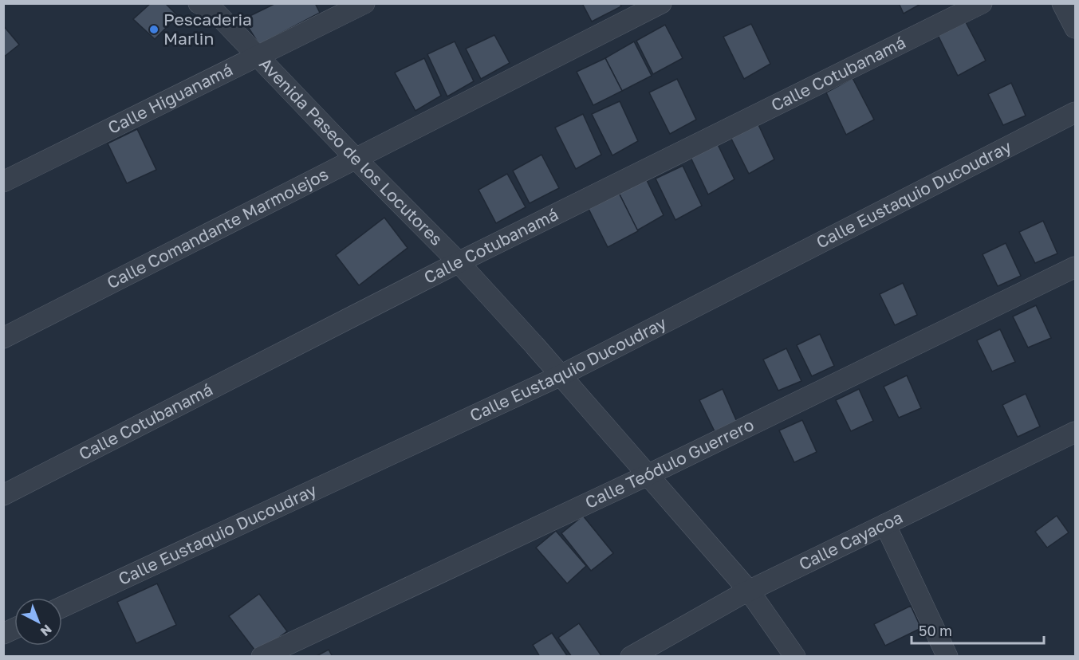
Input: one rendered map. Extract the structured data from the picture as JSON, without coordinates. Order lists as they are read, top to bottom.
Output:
{
  "streets": {
    "street": [
      "Calle Cotubanamá",
      "Calle Higuanamá",
      "Avenida Paseo de los Locutores",
      "Calle Eustaquio Ducoudray",
      "Calle Comandante Marmolejos",
      "Calle Teódulo Guerrero",
      "Calle Cayacoa"
    ]
  },
  "crossings": [
    ["Calle Cotubanamá", "Avenida Paseo de los Locutores"],
    ["Calle Higuanamá", "Avenida Paseo de los Locutores"],
    ["Avenida Paseo de los Locutores", "Calle Eustaquio Ducoudray"],
    ["Avenida Paseo de los Locutores", "Calle Comandante Marmolejos"],
    ["Avenida Paseo de los Locutores", "Calle Teódulo Guerrero"],
    ["Avenida Paseo de los Locutores", "Calle Cayacoa"]
  ],
  "places": ["Pescaderia Marlin"],
  "scale_bar": "50 m",
  "north": "bottom right"
}
